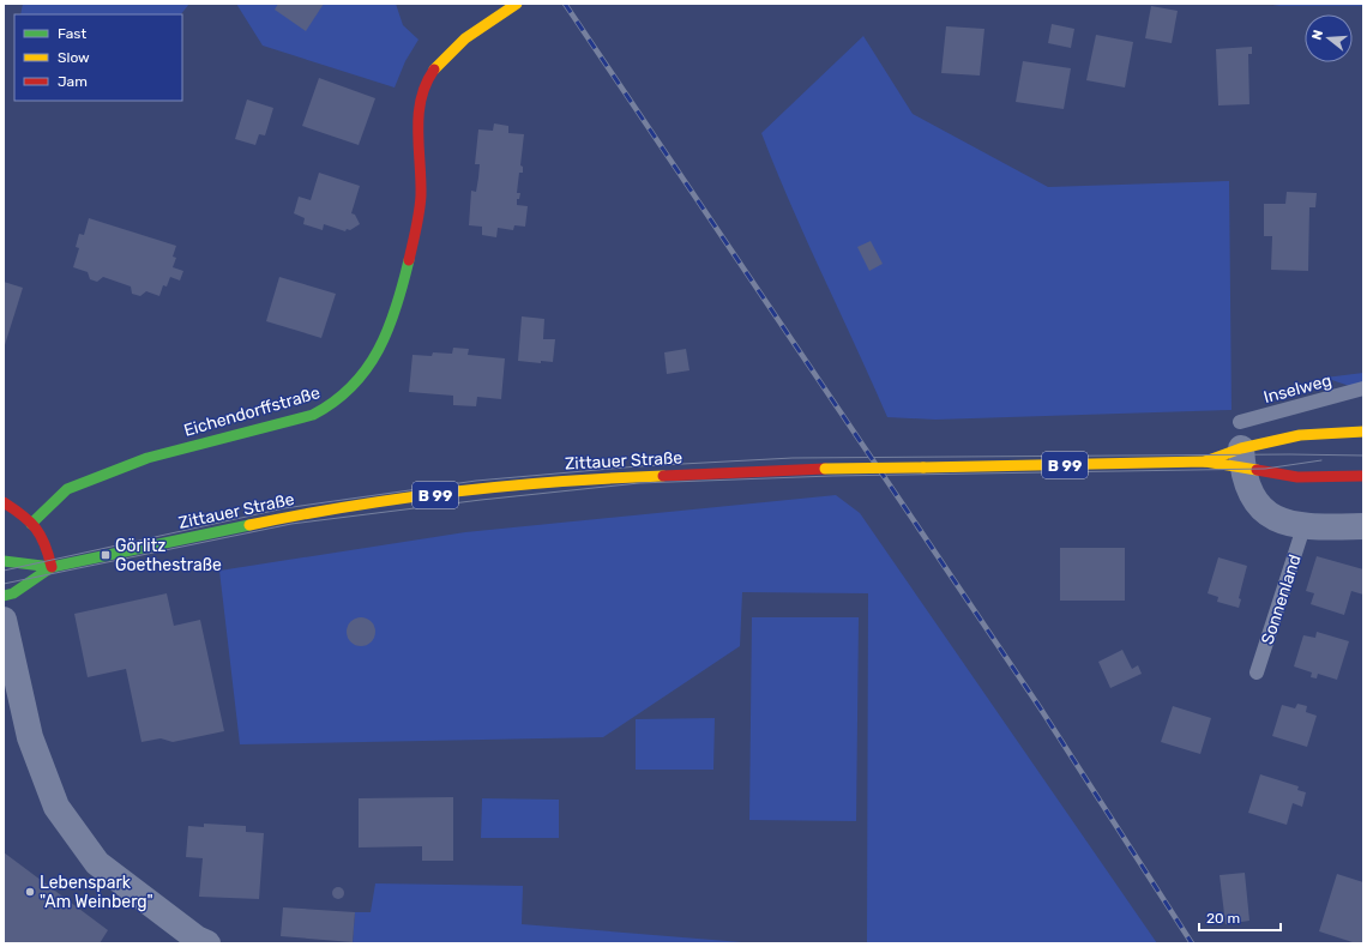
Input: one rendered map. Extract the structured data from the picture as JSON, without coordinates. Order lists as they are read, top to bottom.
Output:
{
  "streets": {
    "main road": ["Eichendorffstraße", "Zittauer Straße", "B 99"],
    "lane": ["Inselweg", "Sonnenland"]
  },
  "crossings": [
    ["Inselweg", "Zittauer Straße"]
  ],
  "places": {
    "transit": ["Görlitz Goethestraße"],
    "other": ["Lebenspark \"Am Weinberg\""]
  },
  "legend": ["Fast", "Slow", "Jam"],
  "scale_bar": "20 m",
  "north": "left"
}
